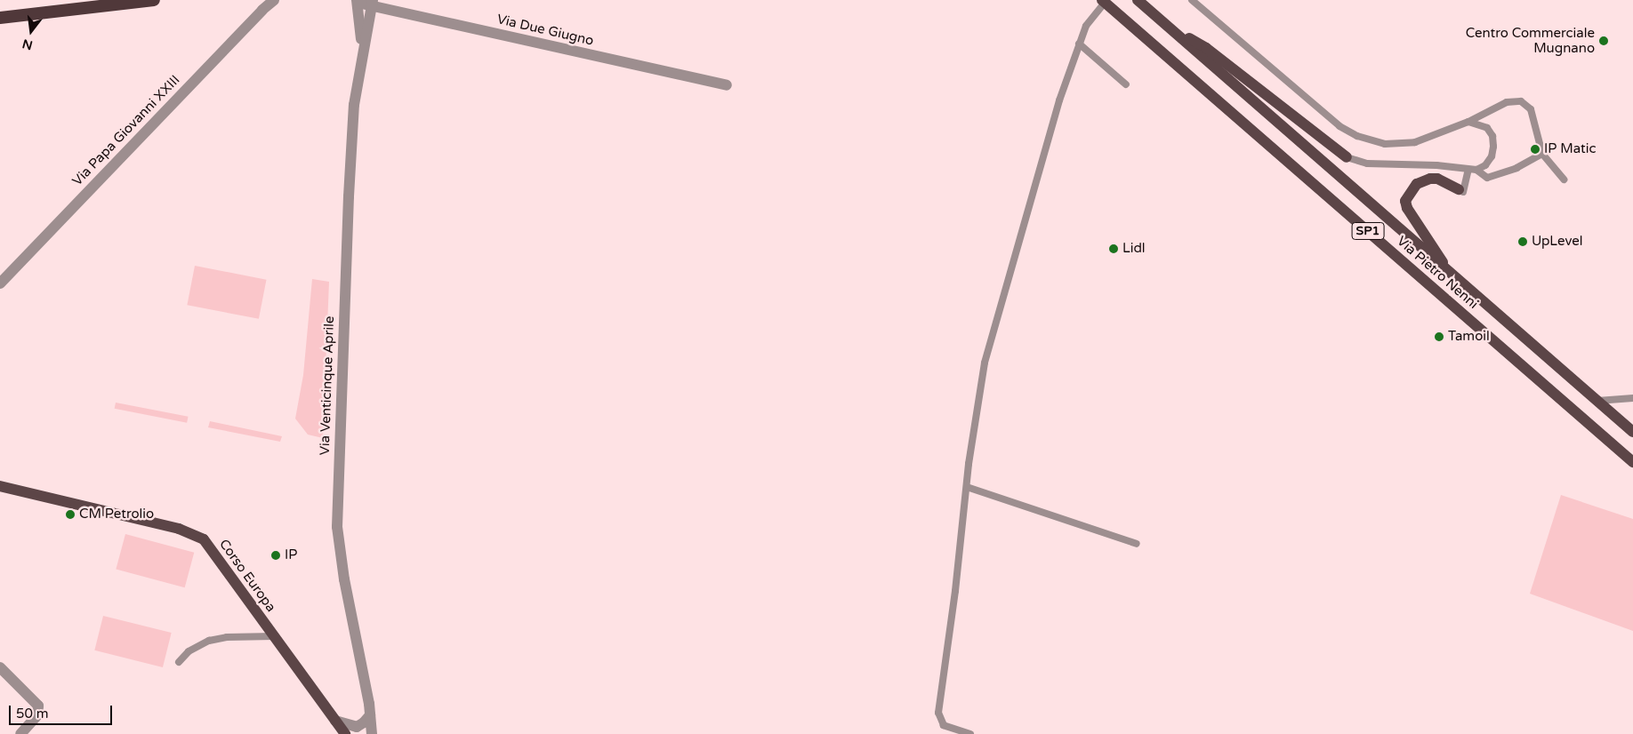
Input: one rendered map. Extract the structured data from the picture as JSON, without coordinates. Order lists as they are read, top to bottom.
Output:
{
  "streets": {
    "main road": ["SP1", "Via Pietro Nenni", "Corso Europa"],
    "street": ["Via Due Giugno", "Via Papa Giovanni XXIII", "Via Venticinque Aprile"]
  },
  "crossings": [
    ["Via Due Giugno", "Via Venticinque Aprile"]
  ],
  "places": [
    "Centro Commerciale Mugnano",
    "IP Matic",
    "UpLevel",
    "Lidl",
    "Tamoil",
    "CM Petrolio",
    "IP"
  ],
  "scale_bar": "50 m",
  "north": "bottom"
}
